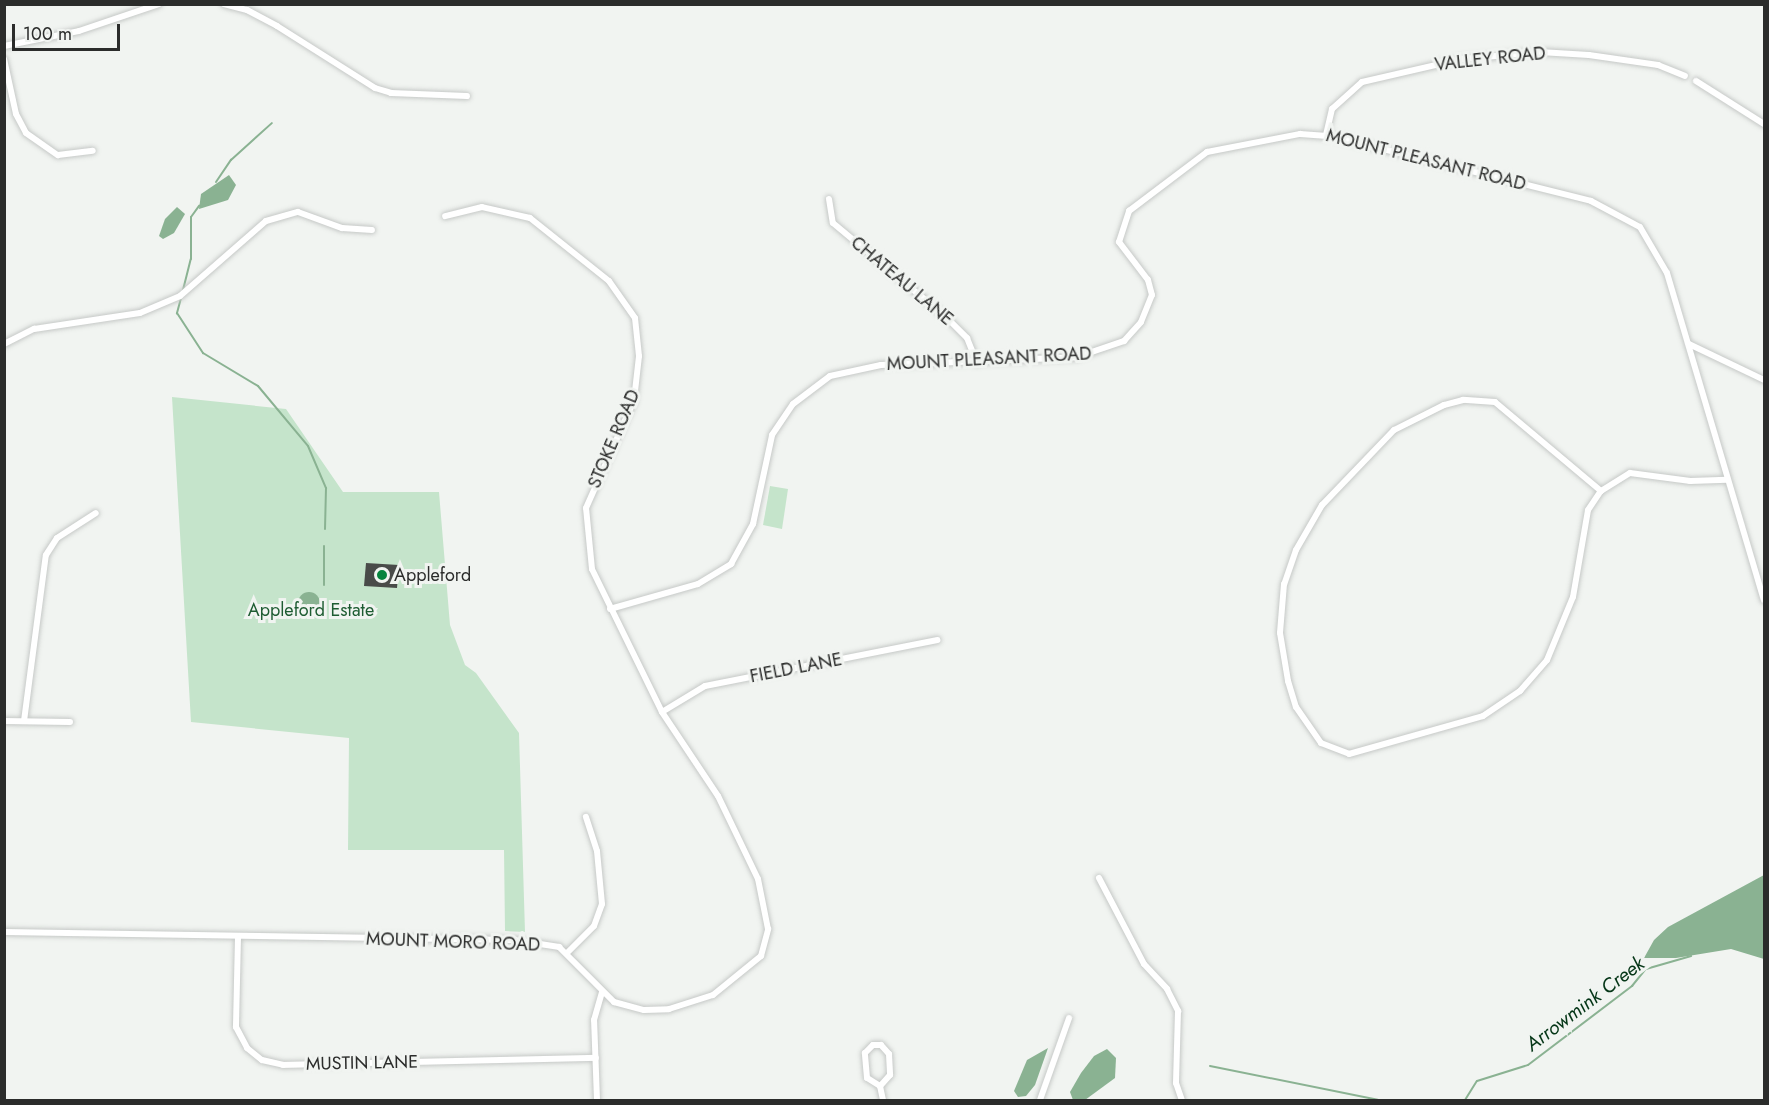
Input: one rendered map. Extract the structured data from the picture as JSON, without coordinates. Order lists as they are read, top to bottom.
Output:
{
  "streets": {
    "street": [
      "VALLEY ROAD",
      "MOUNT PLEASANT ROAD",
      "CHATEAU LANE",
      "STOKE ROAD",
      "FIELD LANE",
      "MOUNT MORO ROAD",
      "MUSTIN LANE"
    ]
  },
  "crossings": [
    ["VALLEY ROAD", "MOUNT PLEASANT ROAD"],
    ["MOUNT PLEASANT ROAD", "CHATEAU LANE"],
    ["MOUNT PLEASANT ROAD", "STOKE ROAD"],
    ["MOUNT MORO ROAD", "MUSTIN LANE"]
  ],
  "water": ["Arrowmink Creek"],
  "parks": ["Appleford Estate"],
  "places": ["Appleford"],
  "scale_bar": "100 m"
}
